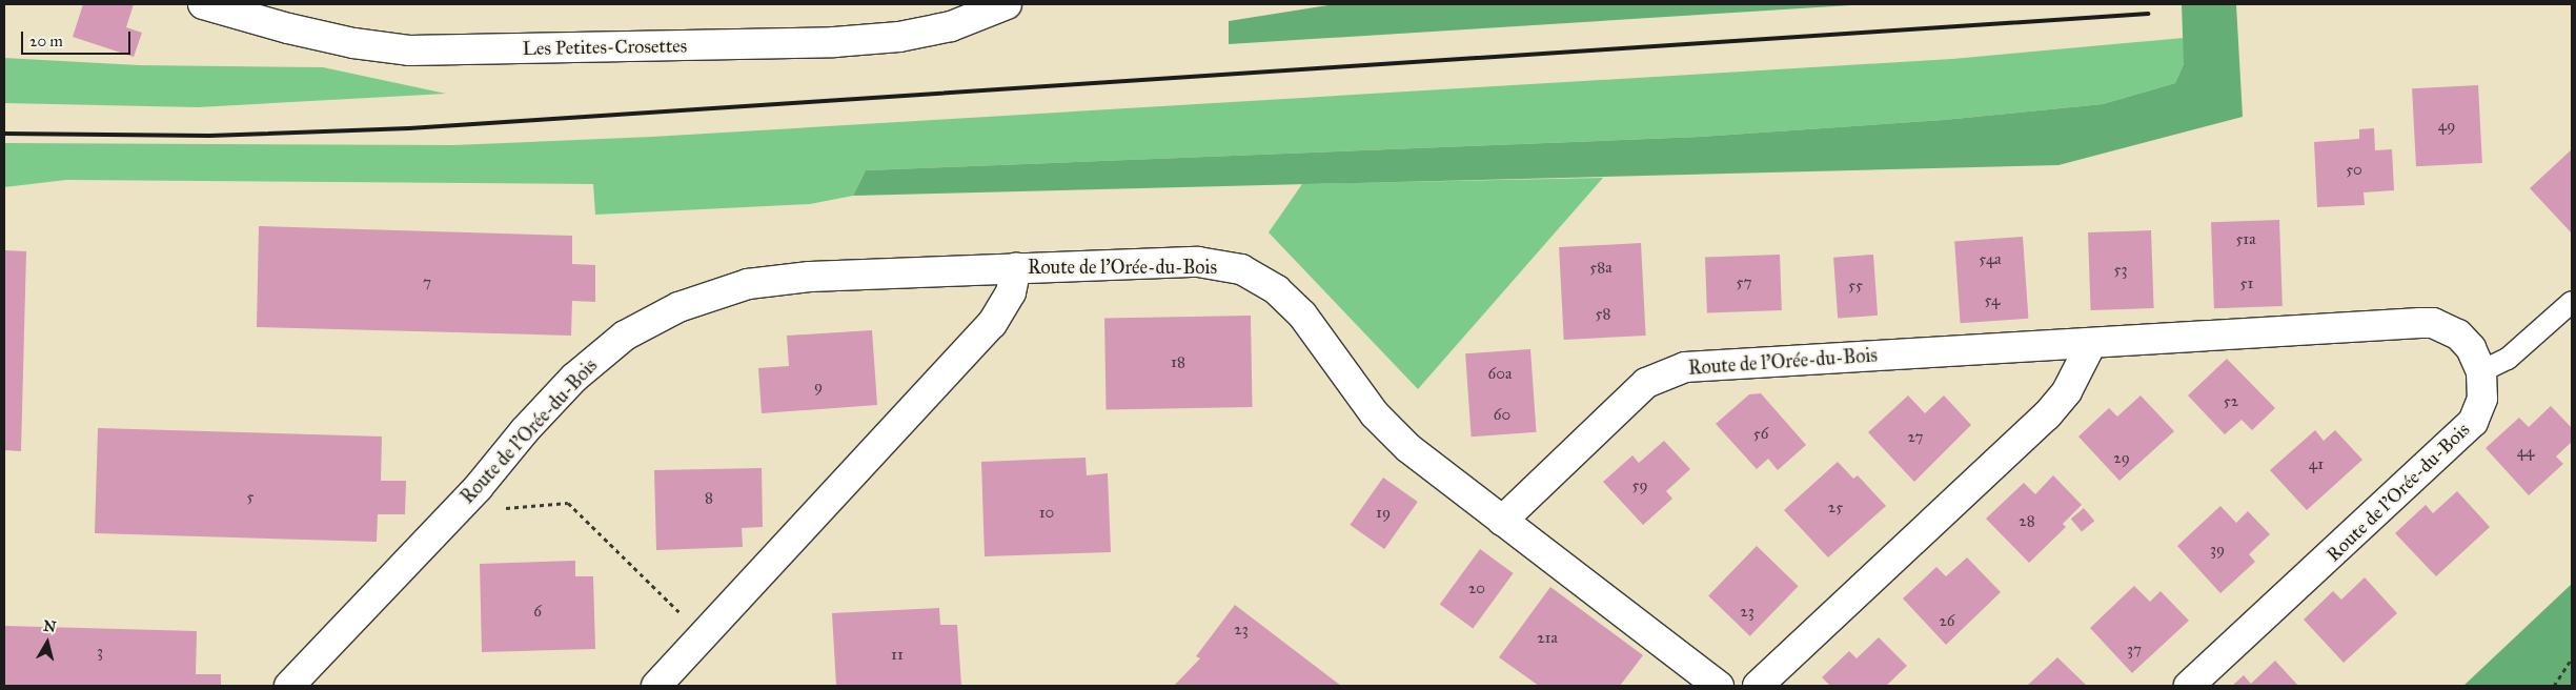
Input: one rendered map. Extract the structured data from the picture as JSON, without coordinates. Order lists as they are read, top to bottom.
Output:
{
  "streets": {
    "street": ["Les Petites-Crosettes", "Route de l'Orée-du-Bois"]
  },
  "house_numbers": [
    "49",
    "50",
    "51a",
    "54a",
    "58a",
    "53",
    "7",
    "57",
    "51",
    "55",
    "54",
    "58",
    "18",
    "60a",
    "9",
    "52",
    "60",
    "56",
    "27",
    "44",
    "29",
    "41",
    "59",
    "5",
    "8",
    "25",
    "10",
    "19",
    "28",
    "39",
    "20",
    "6",
    "23",
    "26",
    "23",
    "21a",
    "37",
    "3",
    "11"
  ],
  "scale_bar": "20 m",
  "north": "top"
}
